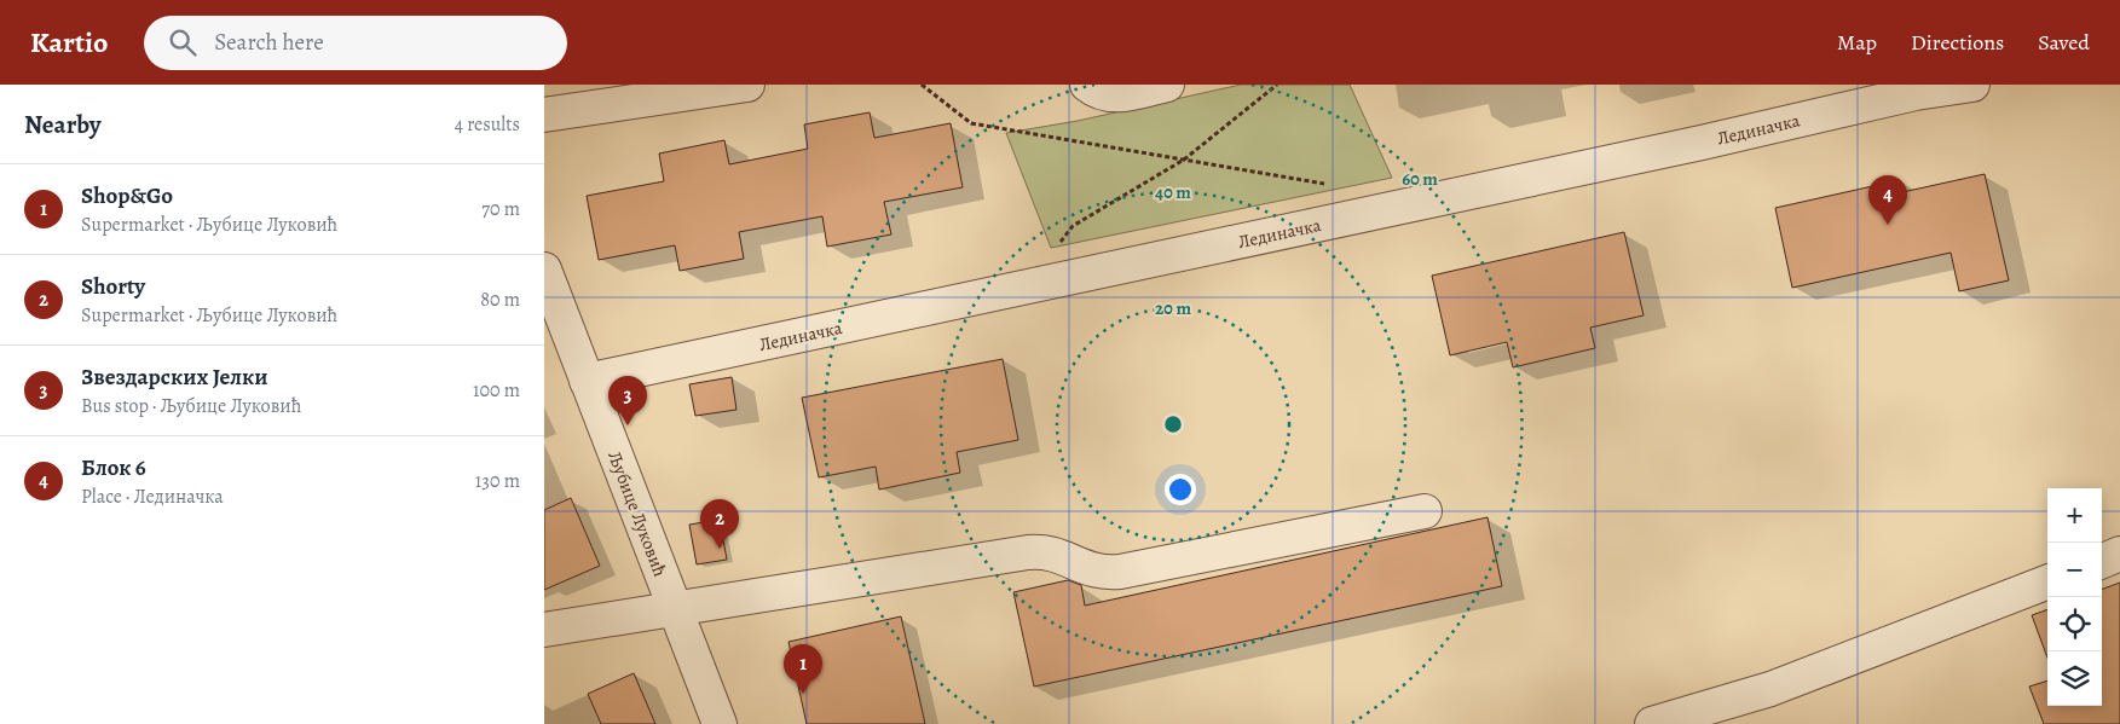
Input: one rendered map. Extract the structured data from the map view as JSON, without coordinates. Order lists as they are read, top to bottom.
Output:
{
  "streets": {
    "street": ["Лединачка", "Љубице Луковић"]
  },
  "crossings": [
    ["Лединачка", "Љубице Луковић"]
  ],
  "page": {
    "header": "Kartio",
    "search": "Search here",
    "nav": ["Map", "Directions", "Saved"],
    "heading": ["Nearby", "4 results"],
    "list": [
      {
        "mark": "1",
        "name": "Shop&Go",
        "note": "Supermarket · Љубице Луковић",
        "value": "70 m"
      },
      {
        "mark": "2",
        "name": "Shorty",
        "note": "Supermarket · Љубице Луковић",
        "value": "80 m"
      },
      {
        "mark": "3",
        "name": "Звездарских Јелки",
        "note": "Bus stop · Љубице Луковић",
        "value": "100 m"
      },
      {
        "mark": "4",
        "name": "Блок 6",
        "note": "Place · Лединачка",
        "value": "130 m"
      }
    ],
    "pins": [
      "4",
      "3",
      "2",
      "1"
    ],
    "map_buttons": ["+", "−"]
  },
  "rings": ["60 m", "40 m", "20 m"]
}
